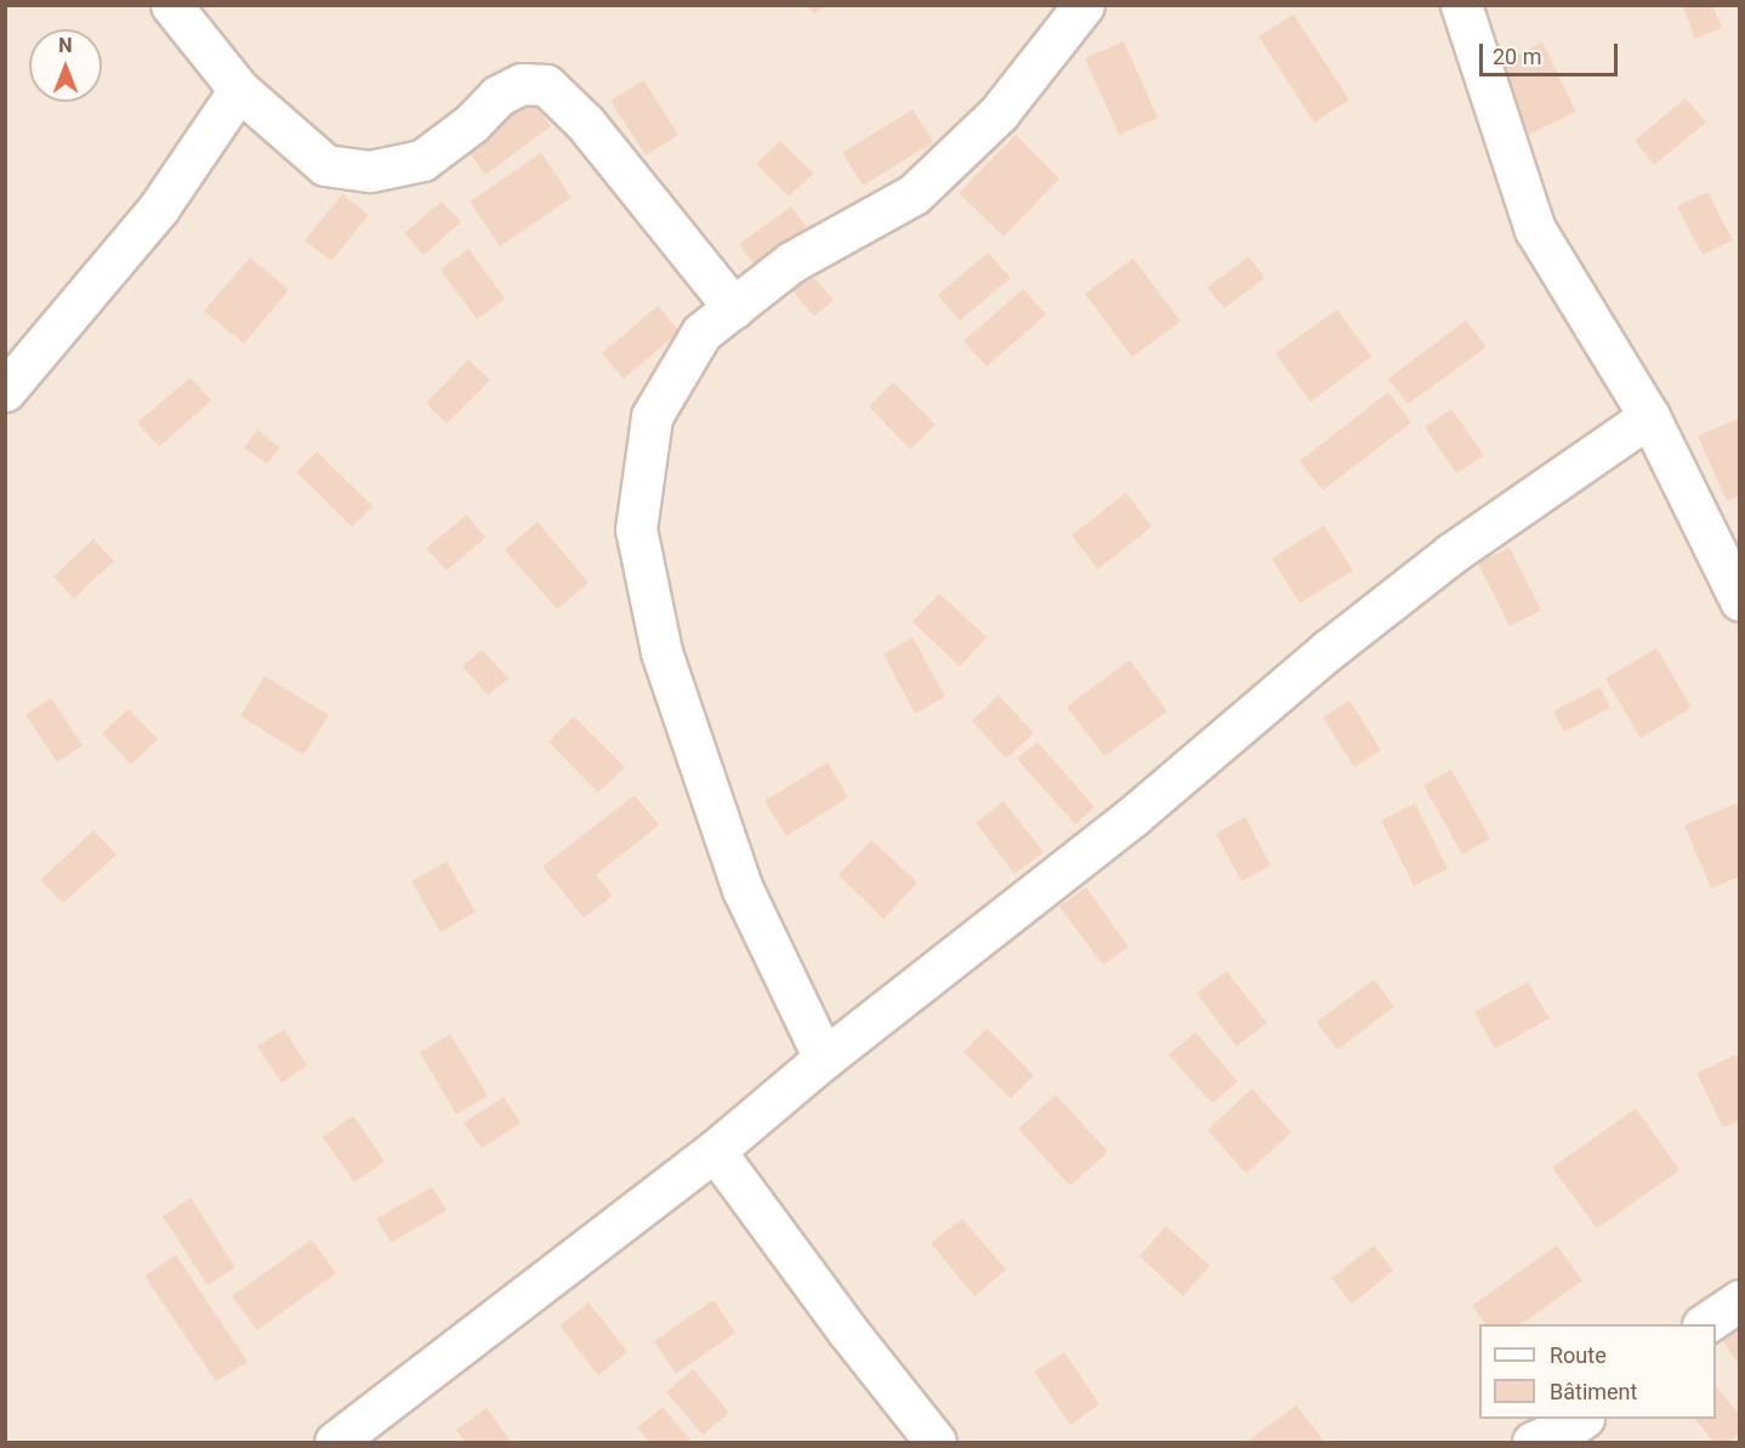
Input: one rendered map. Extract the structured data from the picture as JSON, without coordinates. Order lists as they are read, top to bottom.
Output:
{
  "legend": ["Route", "Bâtiment"],
  "scale_bar": "20 m",
  "north": "top"
}
